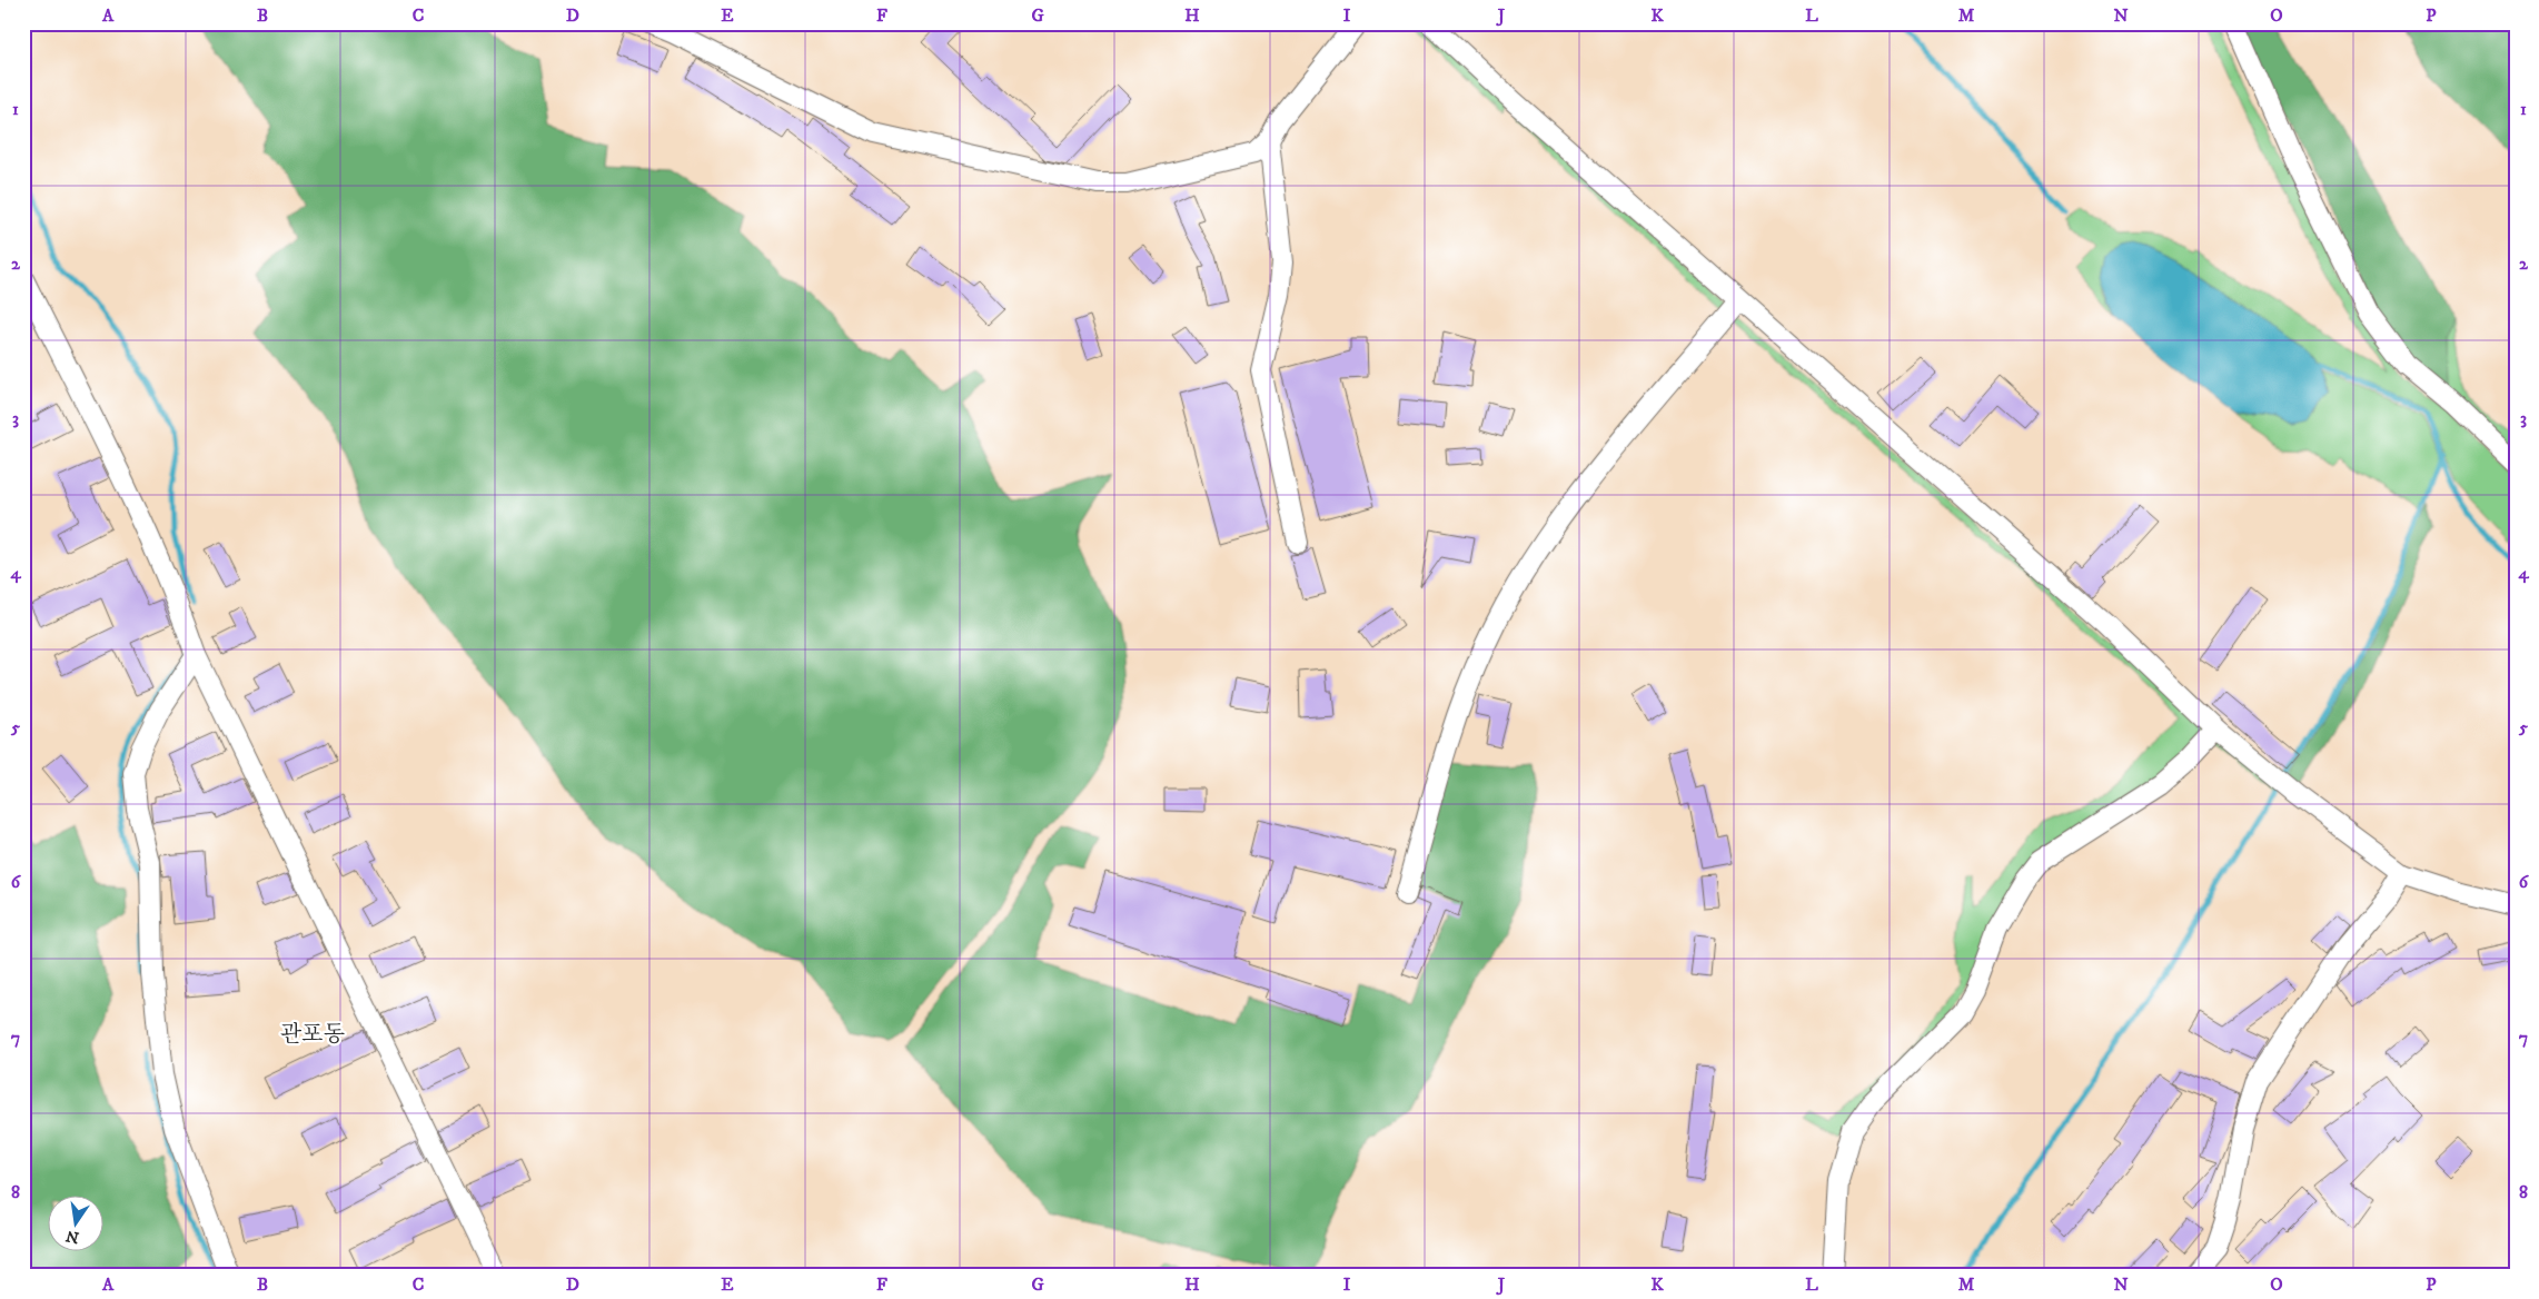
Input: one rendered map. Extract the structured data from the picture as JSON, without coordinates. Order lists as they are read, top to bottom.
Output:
{
  "districts": ["관포동"],
  "north": "bottom",
  "grid": {
    "columns": [
      "A",
      "B",
      "C",
      "D",
      "E",
      "F",
      "G",
      "H",
      "I",
      "J",
      "K",
      "L",
      "M",
      "N",
      "O",
      "P"
    ],
    "rows": [
      "1",
      "2",
      "3",
      "4",
      "5",
      "6",
      "7",
      "8"
    ]
  }
}
